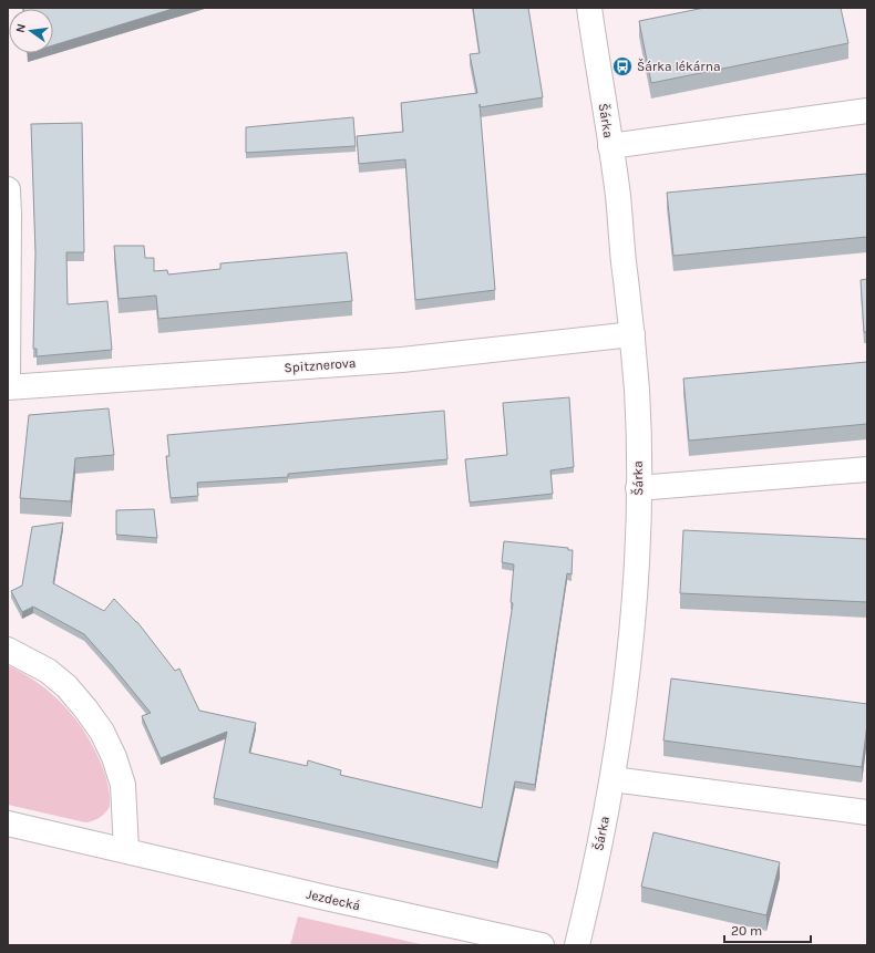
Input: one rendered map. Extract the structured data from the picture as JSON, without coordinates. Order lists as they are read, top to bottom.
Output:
{
  "streets": {
    "street": ["Šárka", "Spitznerova", "Jezdecká"]
  },
  "crossings": [
    ["Šárka", "Spitznerova"]
  ],
  "places": {
    "bus stop": ["Šárka lékárna"]
  },
  "scale_bar": "20 m",
  "north": "left"
}
